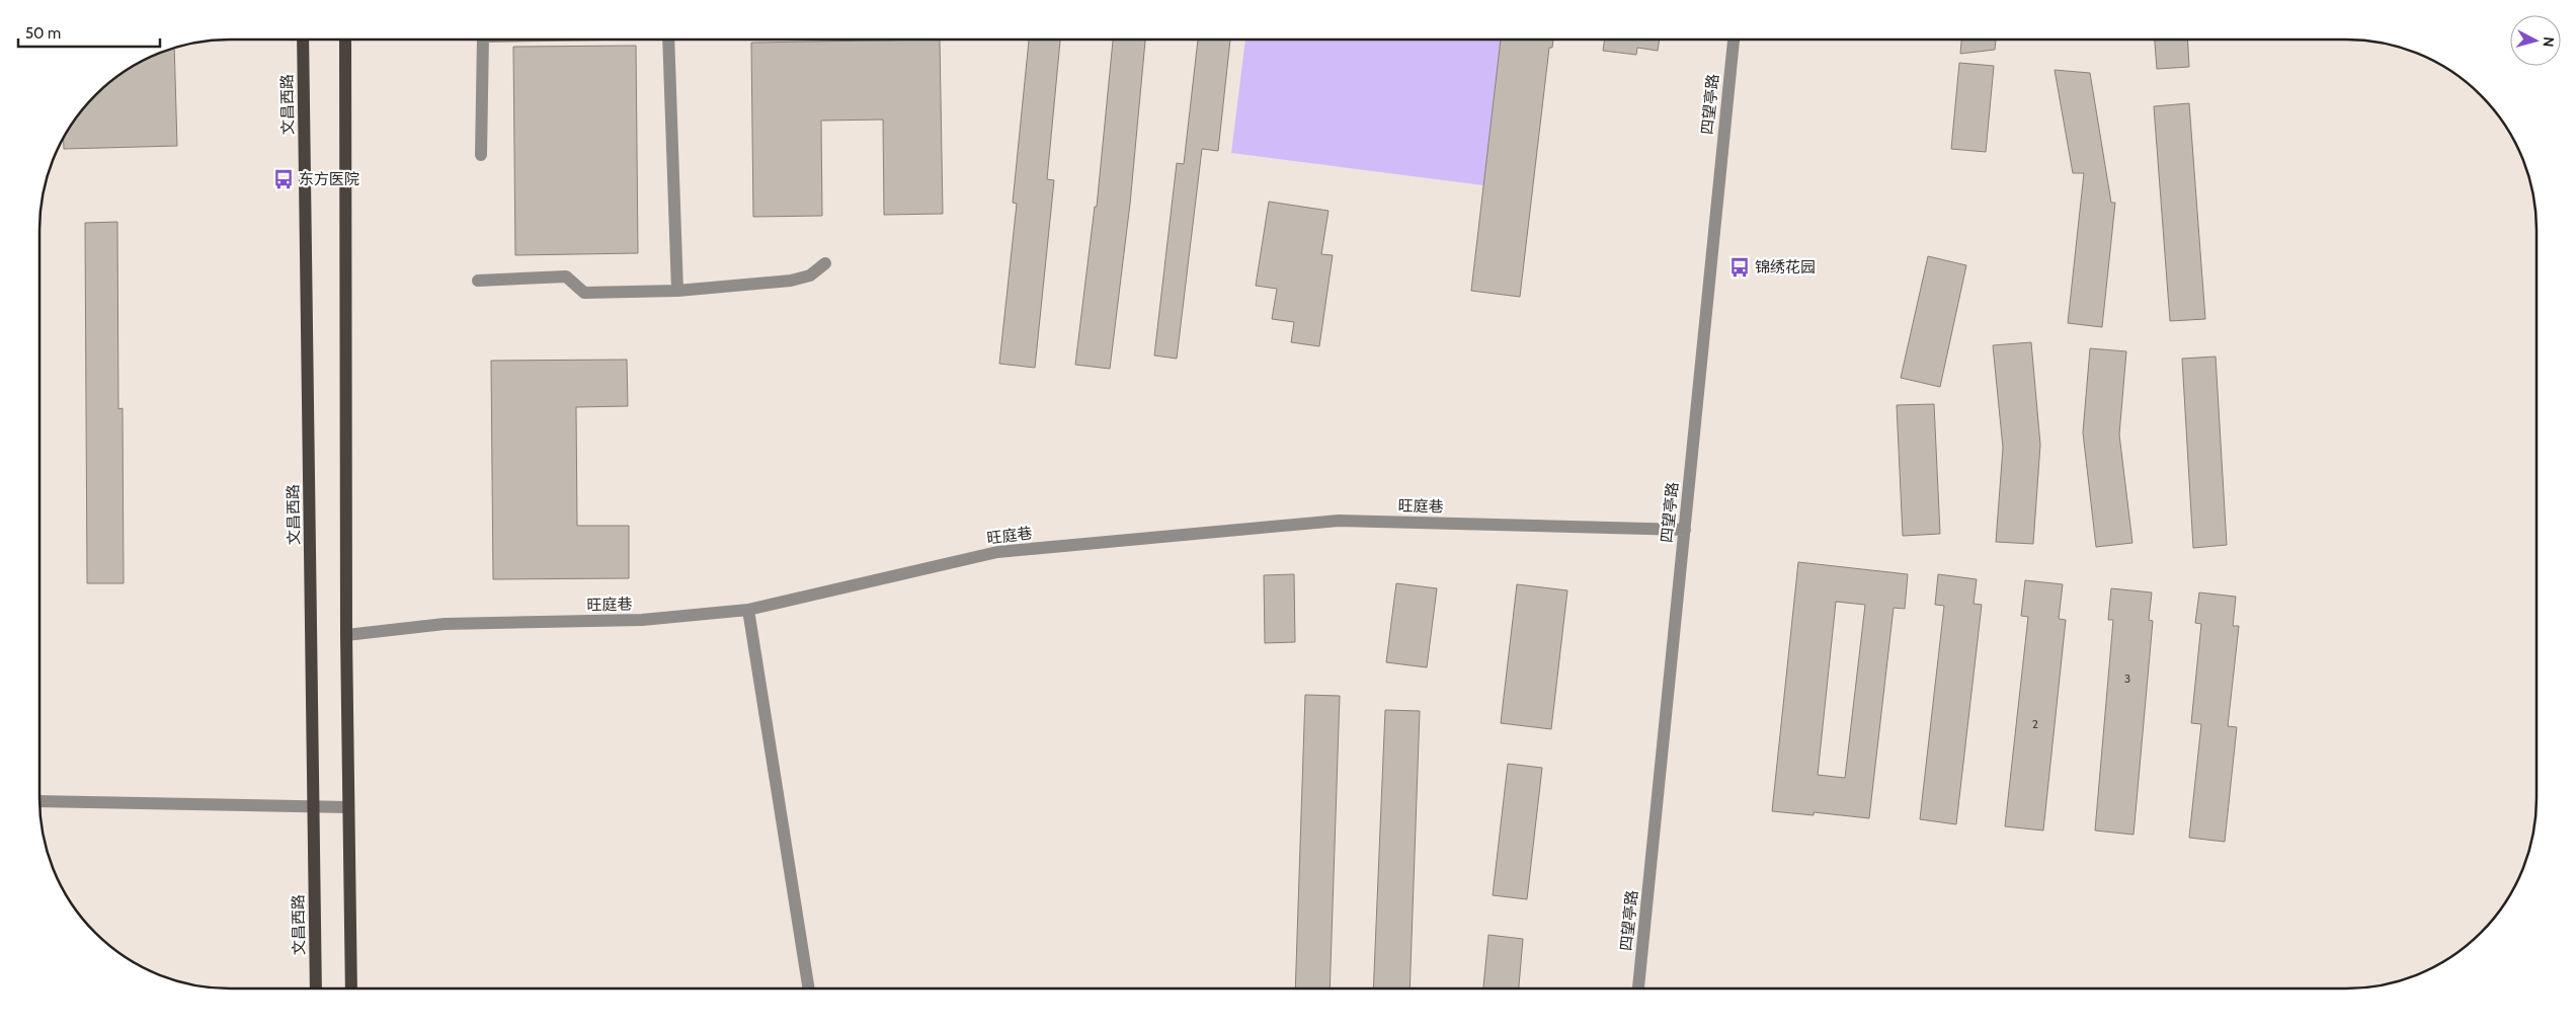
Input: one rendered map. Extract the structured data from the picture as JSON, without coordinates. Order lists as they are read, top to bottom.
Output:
{
  "streets": {
    "main road": ["文昌西路"],
    "street": ["四望亭路", "旺庭巷"]
  },
  "crossings": [
    ["四望亭路", "旺庭巷"]
  ],
  "places": {
    "bus stop": ["东方医院", "锦绣花园"]
  },
  "house_numbers": ["3", "2"],
  "scale_bar": "50 m",
  "north": "right"
}
